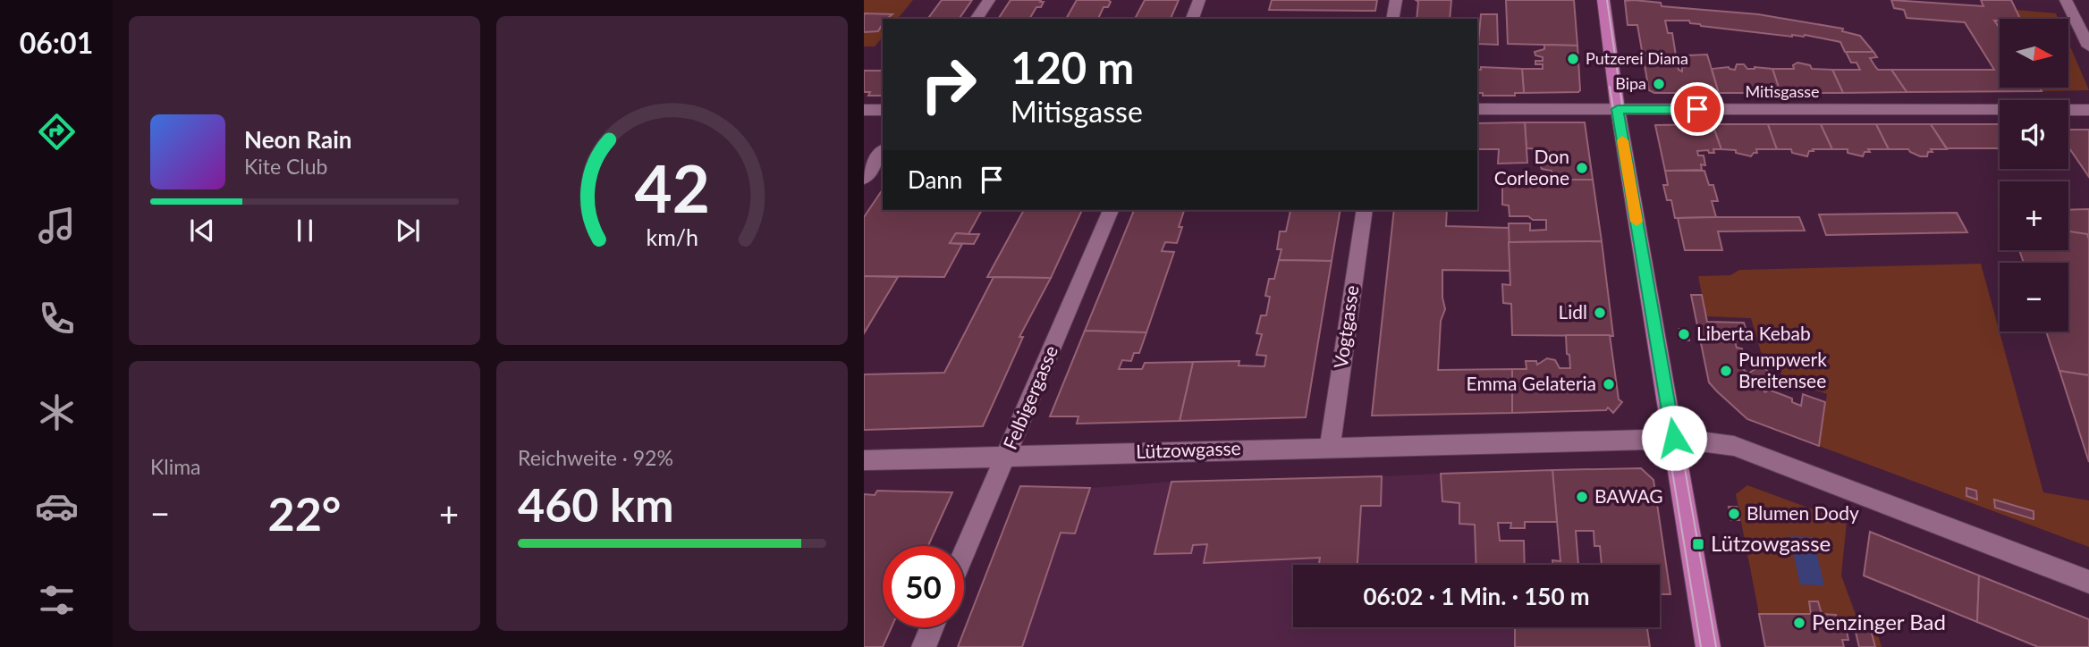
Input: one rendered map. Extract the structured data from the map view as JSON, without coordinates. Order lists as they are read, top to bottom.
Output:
{
  "streets": {
    "street": [
      "Mitisgasse",
      "Vogtgasse",
      "Felbigergasse",
      "Lützowgasse"
    ]
  },
  "crossings": [
    ["Vogtgasse", "Lützowgasse"],
    ["Felbigergasse", "Lützowgasse"]
  ],
  "places": {
    "other": [
      "Putzerei Diana",
      "Bipa",
      "Don Corleone",
      "Lidl",
      "Liberta Kebab",
      "Pumpwerk Breitensee",
      "Emma Gelateria",
      "BAWAG",
      "Blumen Dody",
      "Penzinger Bad"
    ],
    "transit": ["Lützowgasse"]
  },
  "north": "right",
  "page": {
    "tabs": "06:01",
    "map_buttons": ["+", "−"],
    "turn": ["120 m", "Mitisgasse"],
    "song": ["Neon Rain", "Kite Club"],
    "then": "Dann",
    "tile": [
      "Klima",
      ["Reichweite · 92%", "460 km"]
    ],
    "heat": ["−", "22°", "+"],
    "limit": "50",
    "trip": "06:02 · 1 Min. · 150 m",
    "gauge": ["42", "km/h"]
  }
}
